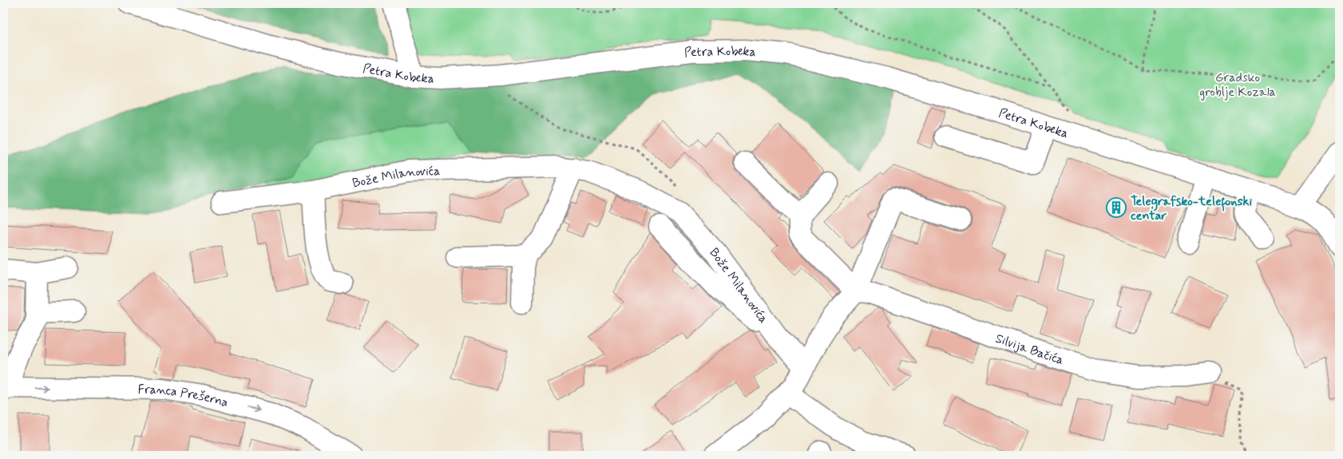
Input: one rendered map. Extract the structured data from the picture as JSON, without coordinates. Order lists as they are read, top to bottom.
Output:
{
  "streets": {
    "street": [
      "Petra Kobeka",
      "Bože Milanovića",
      "Silvija Bačića",
      "Franca Prešerna"
    ]
  },
  "one_way": ["Franca Prešerna"],
  "parks": ["Gradsko groblje Kozala"],
  "places": {
    "building": ["Telegrafsko-telefonski centar"]
  }
}
